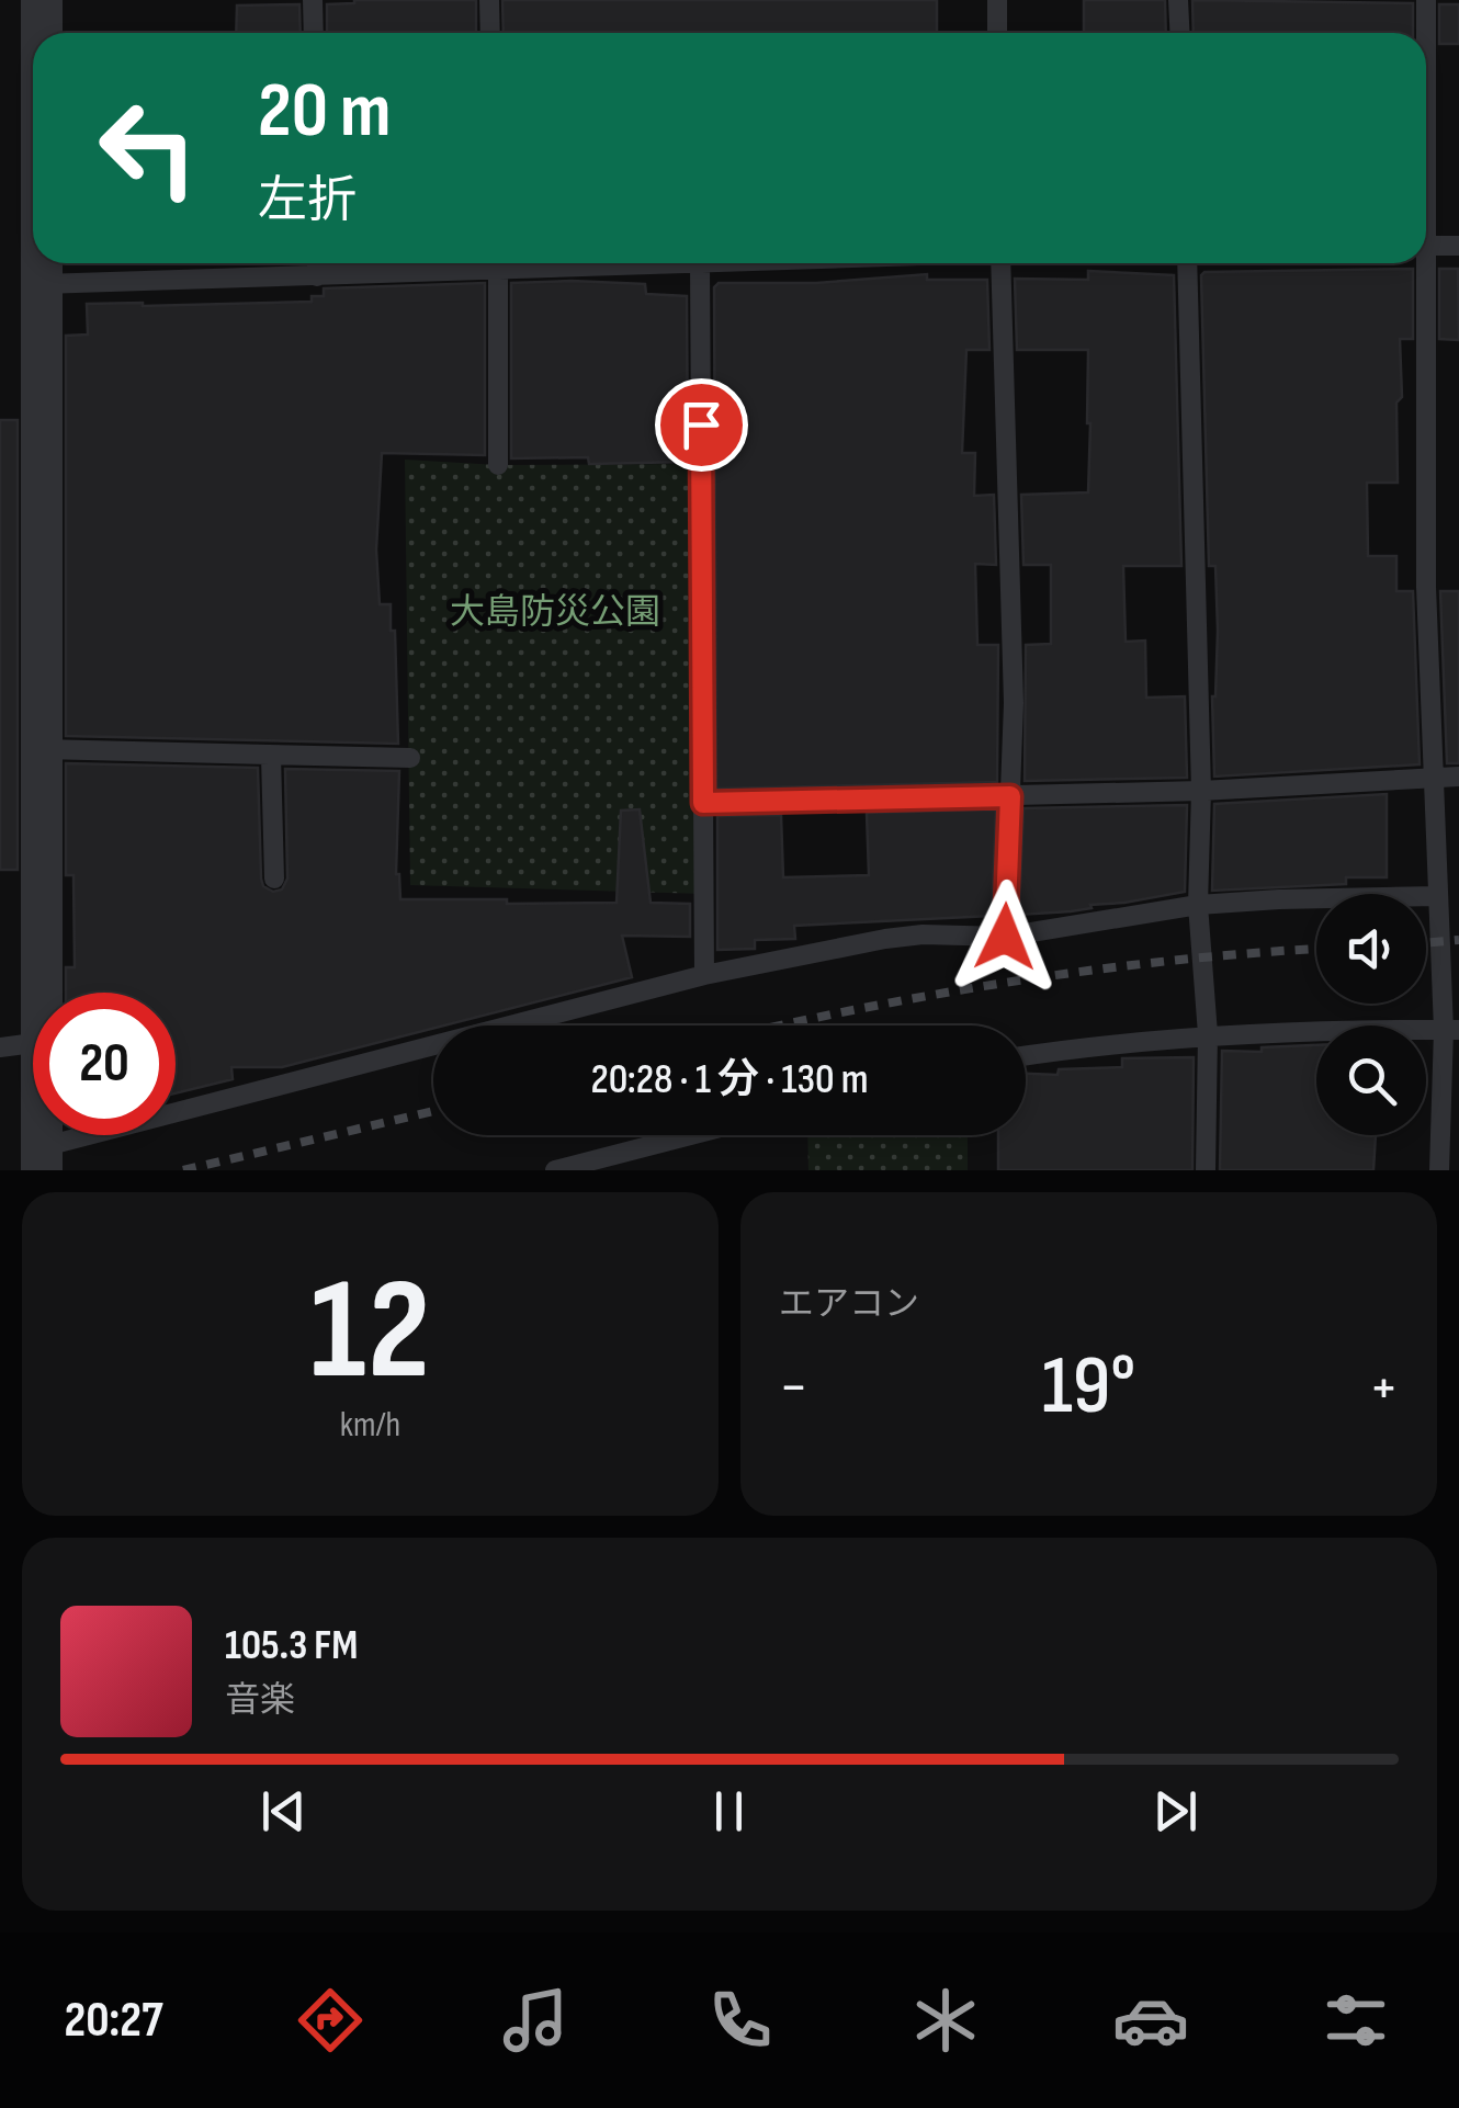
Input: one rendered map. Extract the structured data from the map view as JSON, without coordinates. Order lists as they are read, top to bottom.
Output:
{
  "parks": ["大島防災公園"],
  "page": {
    "turn": ["20 m", "左折"],
    "limit": "20",
    "trip": "20:28 · 1 分 · 130 m",
    "tile": [
      ["12", "km/h"],
      "エアコン"
    ],
    "heat": ["−", "19°", "+"],
    "song": ["105.3 FM", "音楽"],
    "tabs": "20:27"
  }
}
